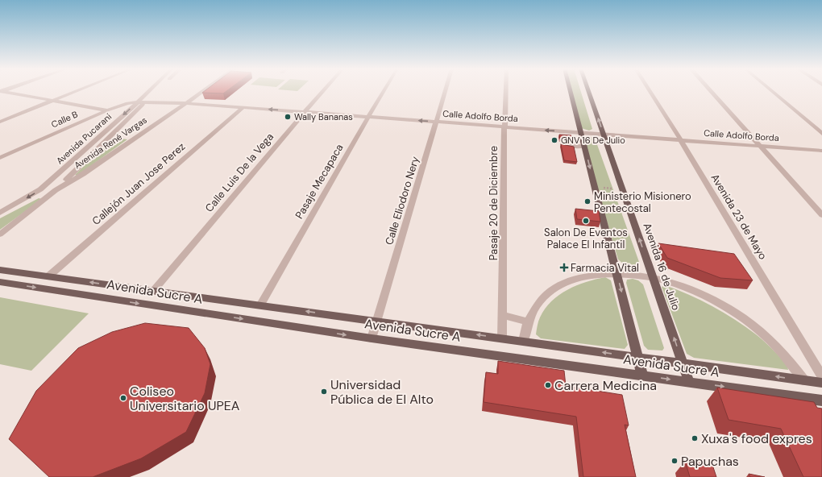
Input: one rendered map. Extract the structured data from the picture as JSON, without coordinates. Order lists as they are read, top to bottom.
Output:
{
  "streets": {
    "main road": ["Avenida 16 de Julio", "Avenida Sucre A"],
    "street": [
      "Calle Adolfo Borda",
      "Calle B",
      "Avenida Pucarani",
      "Avenida René Vargas",
      "Calle Luis De la Vega",
      "Pasaje Mecapaca",
      "Callejón Juan Jose Perez",
      "Calle Eliodoro Nery",
      "Pasaje 20 de Diciembre",
      "Avenida 23 de Mayo"
    ]
  },
  "crossings": [
    ["Calle Adolfo Borda", "Calle B"],
    ["Calle Adolfo Borda", "Avenida Pucarani"],
    ["Calle Adolfo Borda", "Avenida René Vargas"],
    ["Calle Adolfo Borda", "Calle Luis De la Vega"],
    ["Calle Adolfo Borda", "Pasaje Mecapaca"],
    ["Calle Adolfo Borda", "Callejón Juan Jose Perez"],
    ["Calle Adolfo Borda", "Calle Eliodoro Nery"],
    ["Calle Adolfo Borda", "Pasaje 20 de Diciembre"],
    ["Calle Adolfo Borda", "Avenida 23 de Mayo"],
    ["Calle Adolfo Borda", "Avenida 16 de Julio"],
    ["Calle B", "Avenida Pucarani"],
    ["Avenida Pucarani", "Avenida René Vargas"],
    ["Calle Luis De la Vega", "Avenida Sucre A"],
    ["Pasaje Mecapaca", "Avenida Sucre A"],
    ["Callejón Juan Jose Perez", "Avenida Sucre A"],
    ["Calle Eliodoro Nery", "Avenida Sucre A"],
    ["Pasaje 20 de Diciembre", "Avenida Sucre A"],
    ["Avenida 16 de Julio", "Avenida Sucre A"]
  ],
  "places": {
    "other": [
      "Wally Bananas",
      "GNV 16 De Julio",
      "Ministerio Misionero Pentecostal",
      "Salon De Eventos Palace El Infantil",
      "Carrera Medicina",
      "Universidad Pública de El Alto",
      "Coliseo Universitario UPEA",
      "Xuxa's food expres",
      "Papuchas"
    ],
    "health": ["Farmacia Vital"]
  }
}
